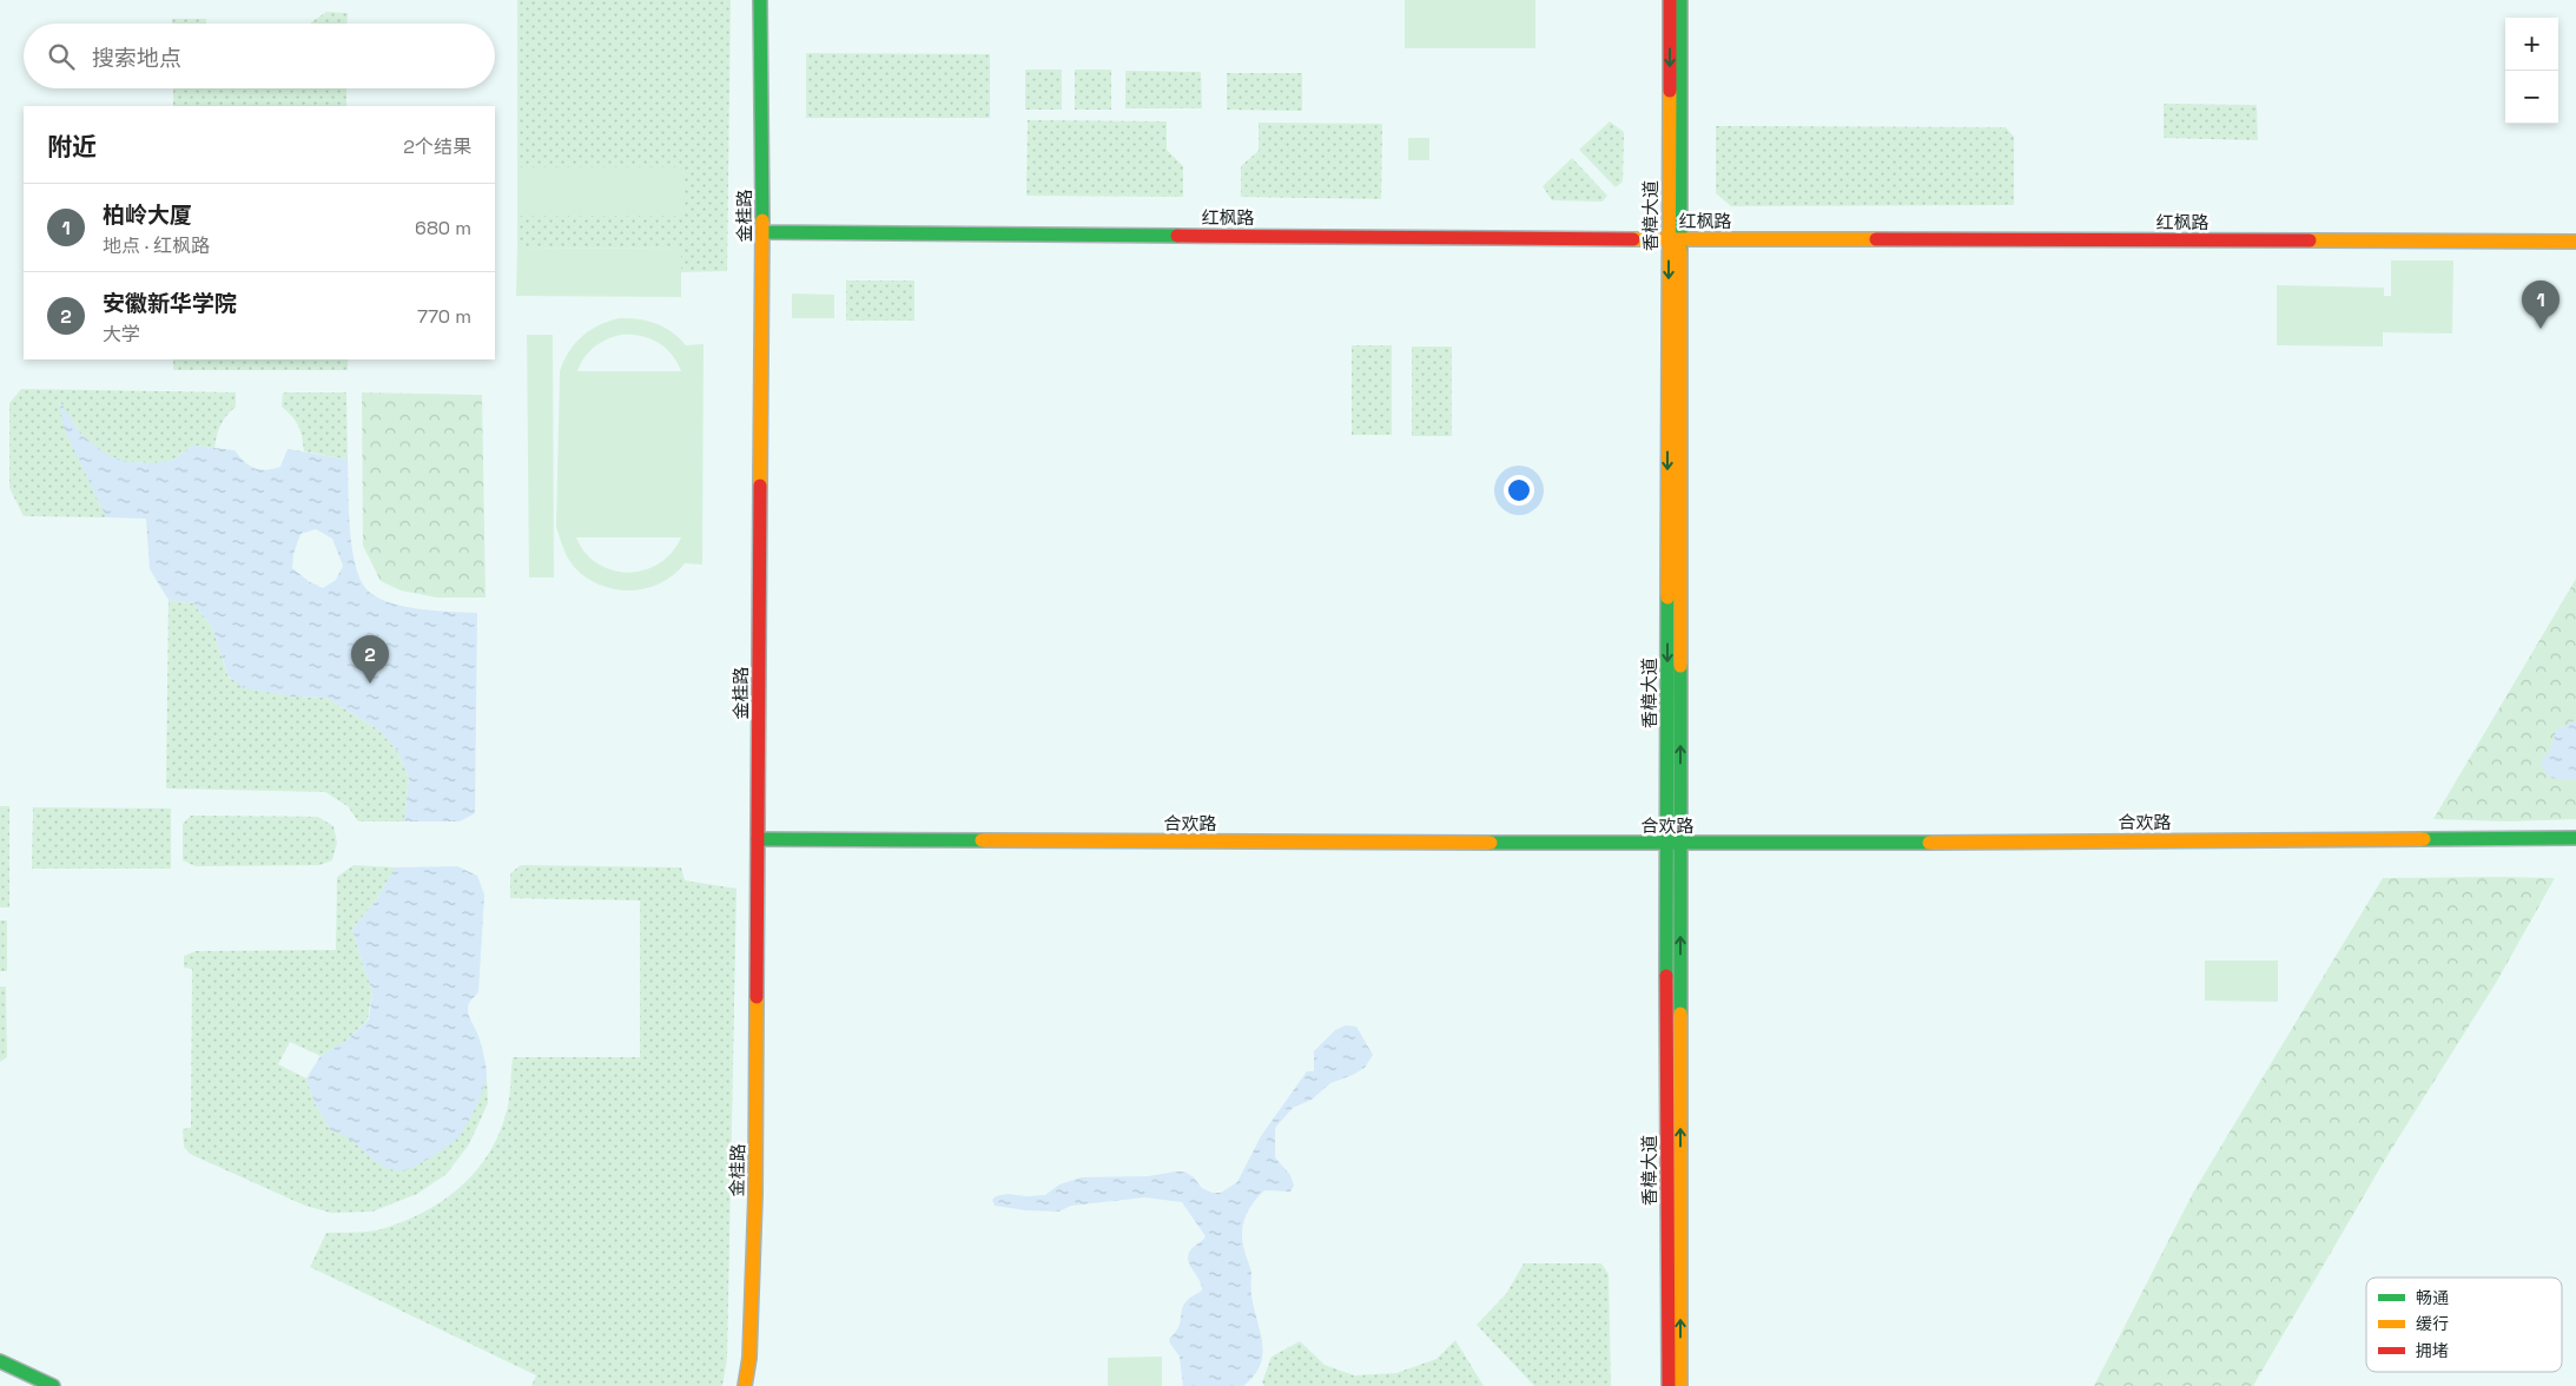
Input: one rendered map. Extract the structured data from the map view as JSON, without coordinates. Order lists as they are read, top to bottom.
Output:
{
  "streets": {
    "street": [
      "金桂路",
      "香樟大道",
      "红枫路",
      "合欢路"
    ]
  },
  "crossings": [
    ["金桂路", "红枫路"],
    ["金桂路", "合欢路"],
    ["香樟大道", "红枫路"],
    ["香樟大道", "合欢路"]
  ],
  "legend": ["畅通", "缓行", "拥堵"],
  "page": {
    "map_buttons": ["+", "−"],
    "search": "搜索地点",
    "heading": ["附近", "2个结果"],
    "list": [
      {
        "mark": "1",
        "name": "柏岭大厦",
        "note": "地点 · 红枫路",
        "value": "680 m"
      },
      {
        "mark": "2",
        "name": "安徽新华学院",
        "note": "大学",
        "value": "770 m"
      }
    ],
    "pins": ["1", "2"]
  }
}
